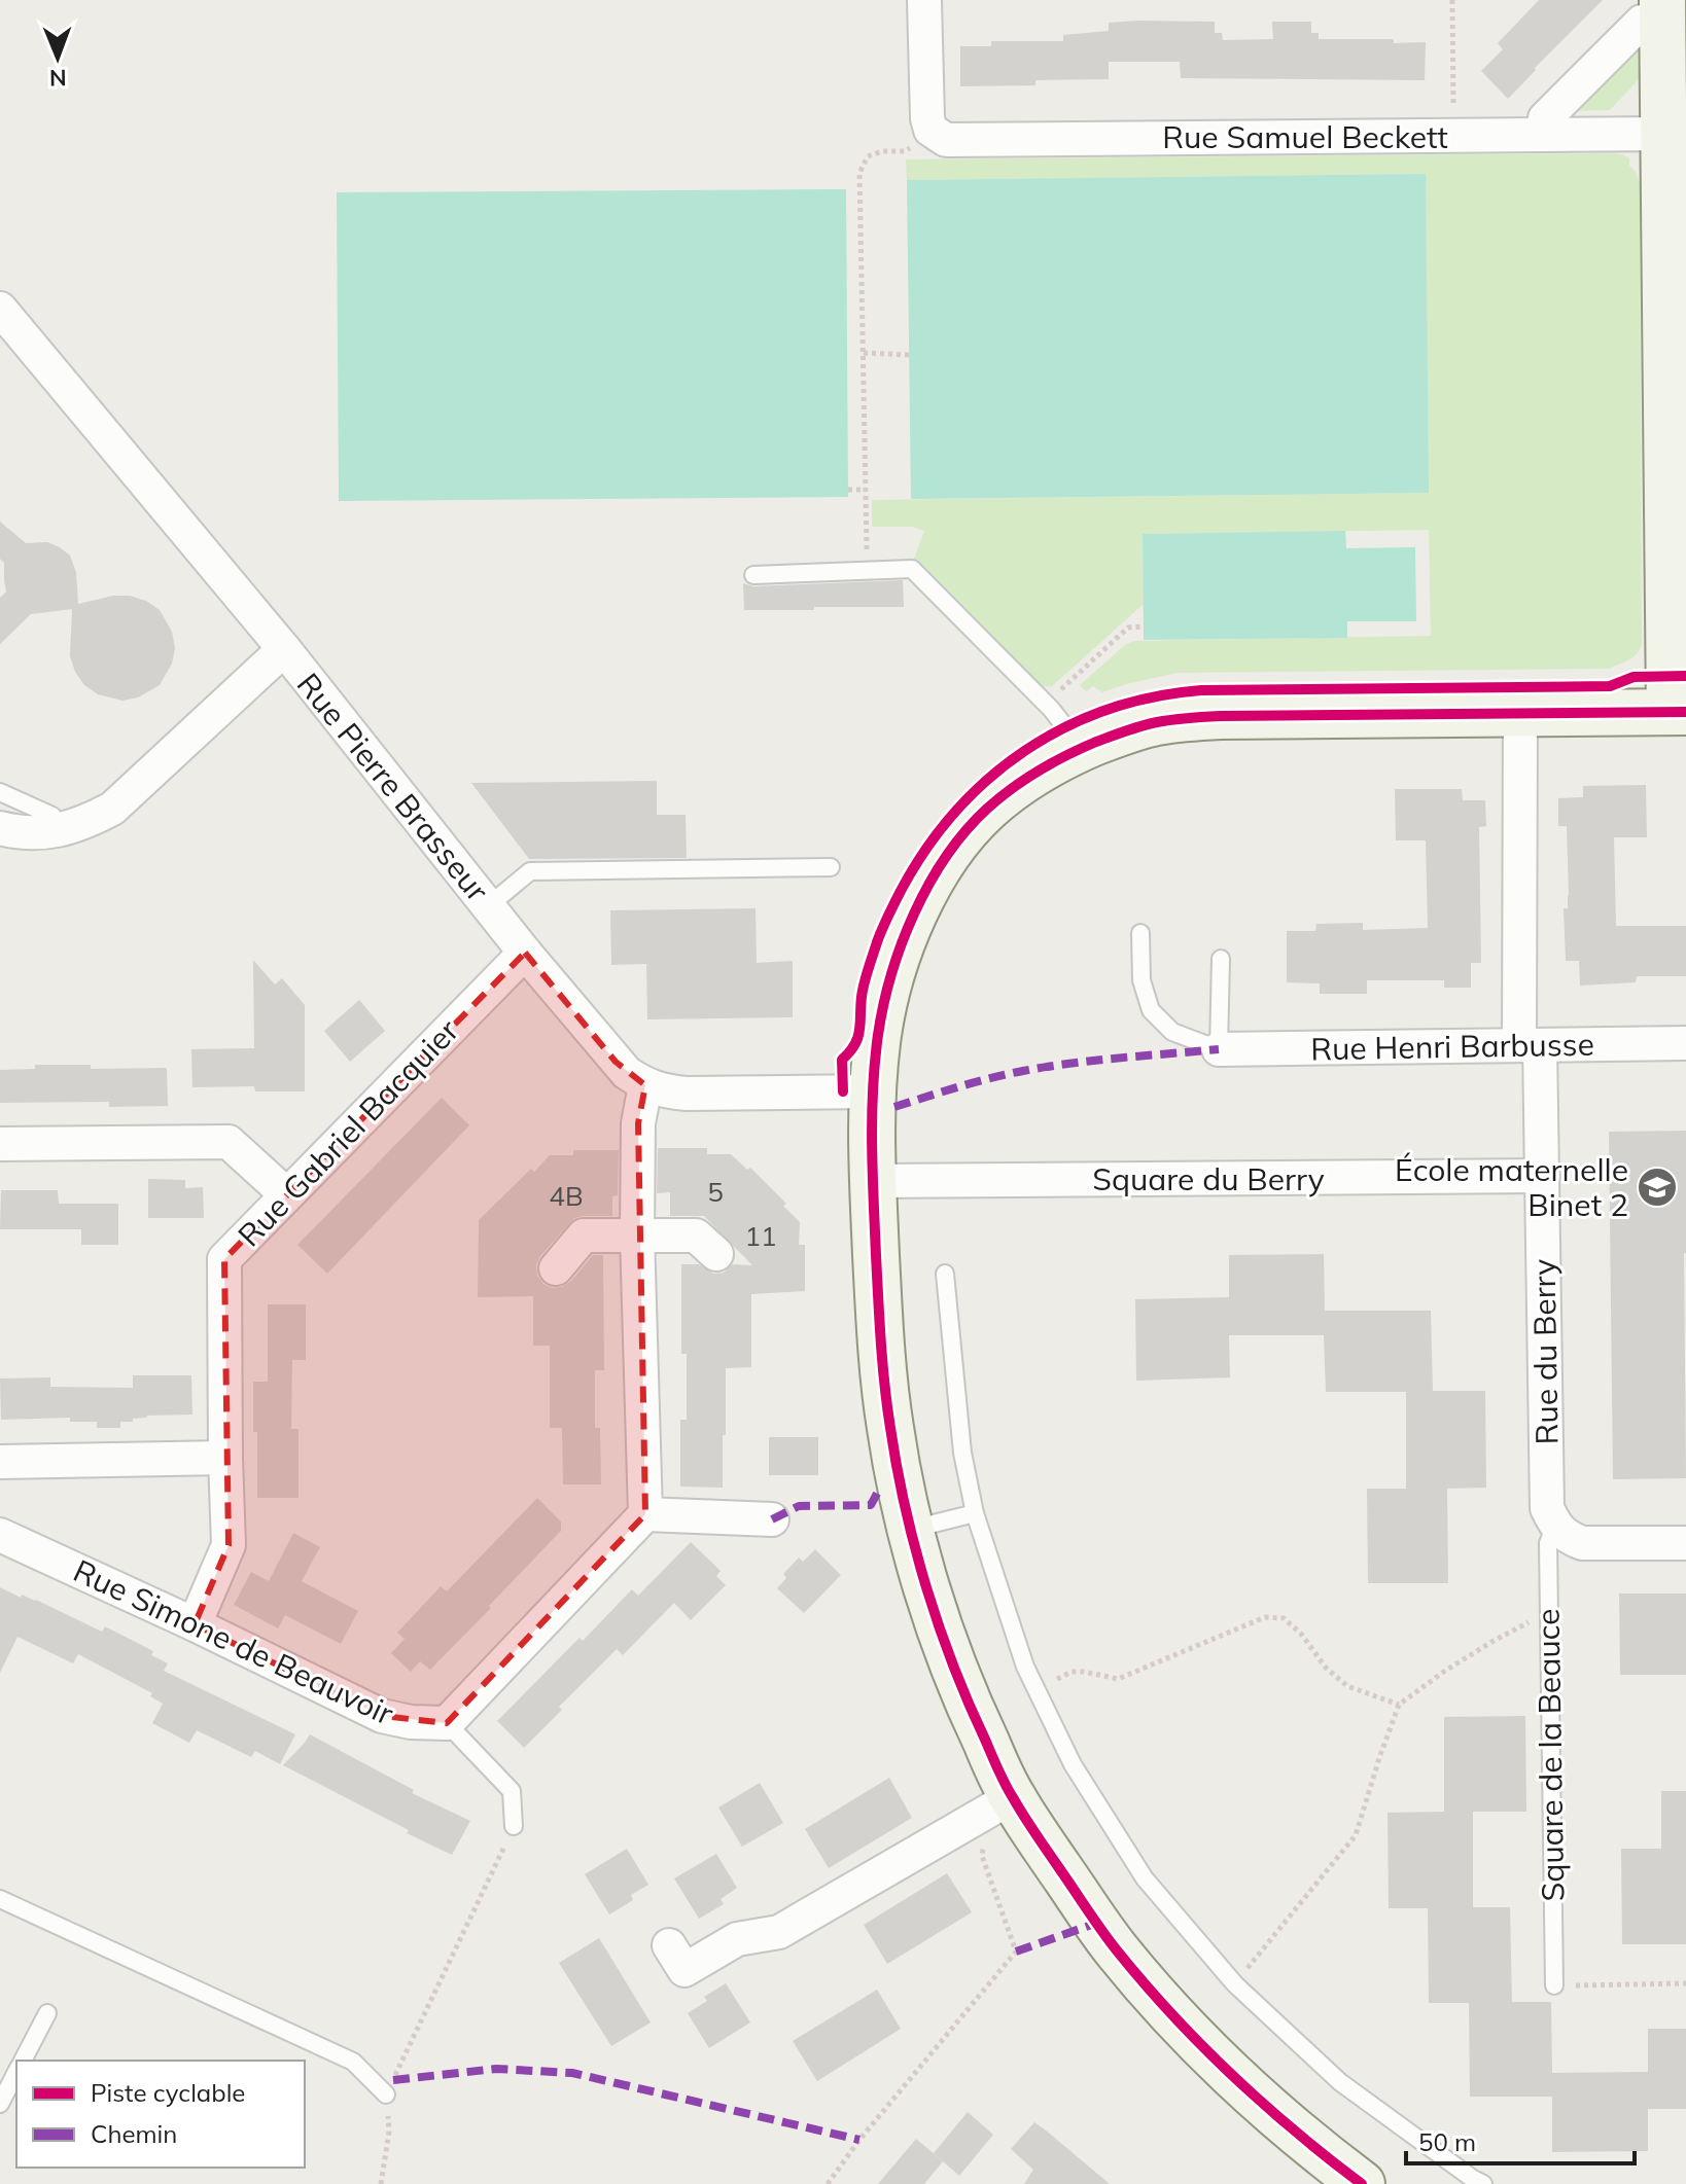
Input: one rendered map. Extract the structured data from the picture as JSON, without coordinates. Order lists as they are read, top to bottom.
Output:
{
  "streets": {
    "street": [
      "Rue Samuel Beckett",
      "Rue Pierre Brasseur",
      "Rue Henri Barbusse",
      "Rue Gabriel Bacquier",
      "Square du Berry",
      "Rue du Berry",
      "Rue Simone de Beauvoir"
    ],
    "lane": ["Square de la Beauce"]
  },
  "crossings": [
    ["Rue Pierre Brasseur", "Rue Gabriel Bacquier"],
    ["Rue Henri Barbusse", "Rue du Berry"],
    ["Rue Gabriel Bacquier", "Rue Simone de Beauvoir"],
    ["Square du Berry", "Rue du Berry"],
    ["Rue du Berry", "Square de la Beauce"]
  ],
  "places": {
    "school or university": ["École maternelle Binet 2"]
  },
  "house_numbers": ["5", "4B", "11"],
  "legend": ["Piste cyclable", "Chemin"],
  "scale_bar": "50 m",
  "north": "bottom"
}
